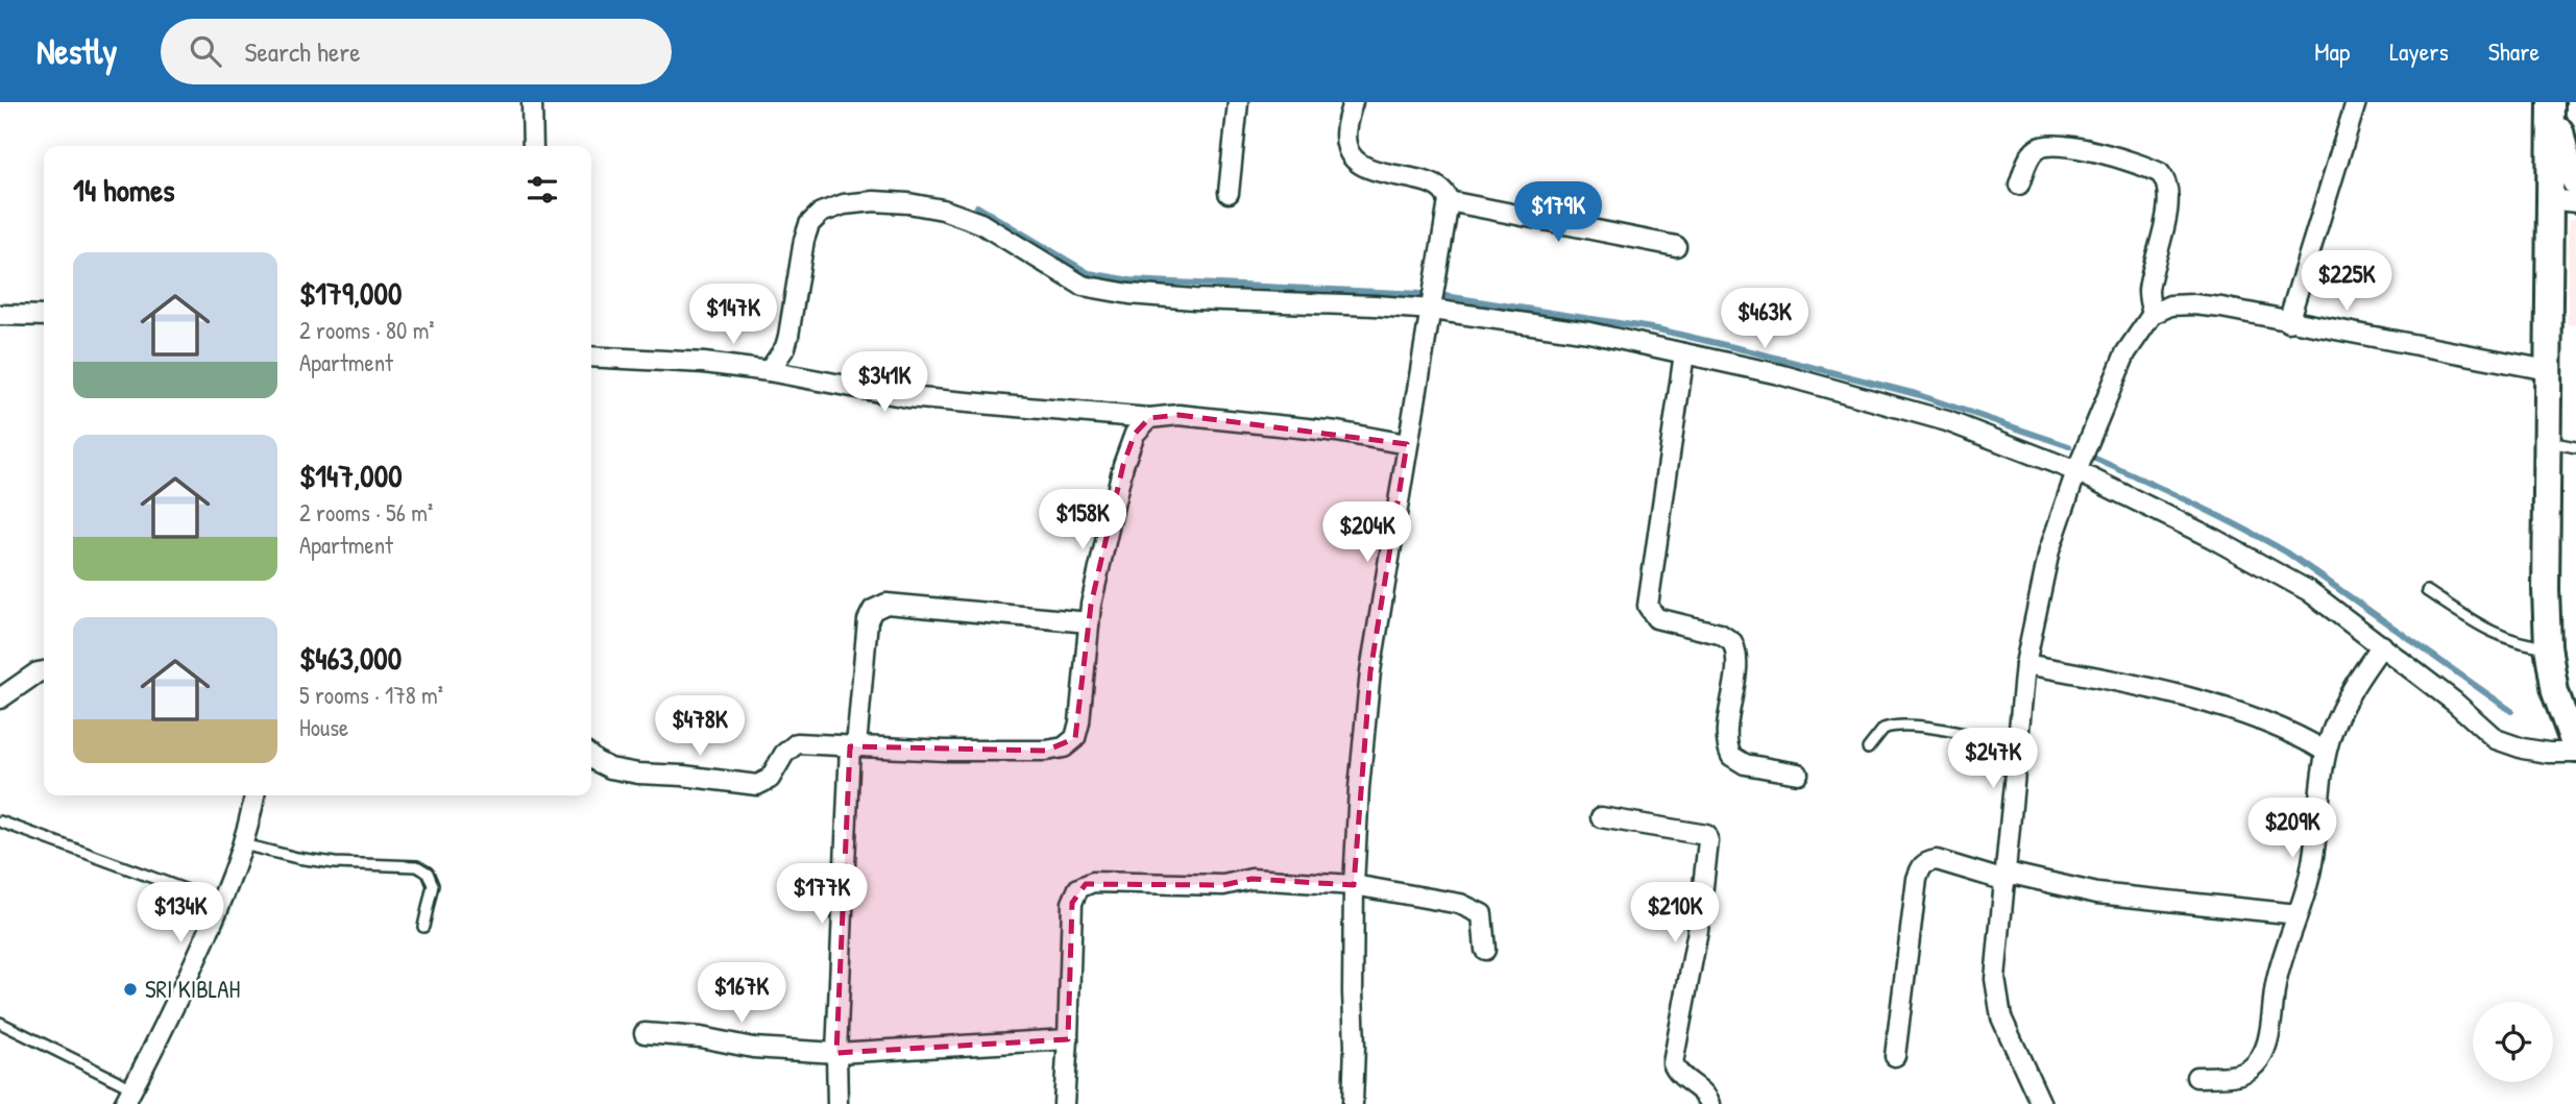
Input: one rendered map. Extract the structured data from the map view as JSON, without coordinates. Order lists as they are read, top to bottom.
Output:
{
  "places": ["SRI KIBLAH"],
  "page": {
    "header": "Nestly",
    "search": "Search here",
    "nav": ["Map", "Layers", "Share"],
    "heading": "14 homes",
    "price": [
      "$179K",
      "$225K",
      "$147K",
      "$463K",
      "$341K",
      "$158K",
      "$204K",
      "$478K",
      "$247K",
      "$209K",
      "$177K",
      "$134K",
      "$210K",
      "$167K"
    ],
    "list": [
      {
        "name": "$179,000",
        "note": "2 rooms · 80 m² · Apartment"
      },
      {
        "name": "$147,000",
        "note": "2 rooms · 56 m² · Apartment"
      },
      {
        "name": "$463,000",
        "note": "5 rooms · 178 m² · House"
      }
    ]
  }
}
